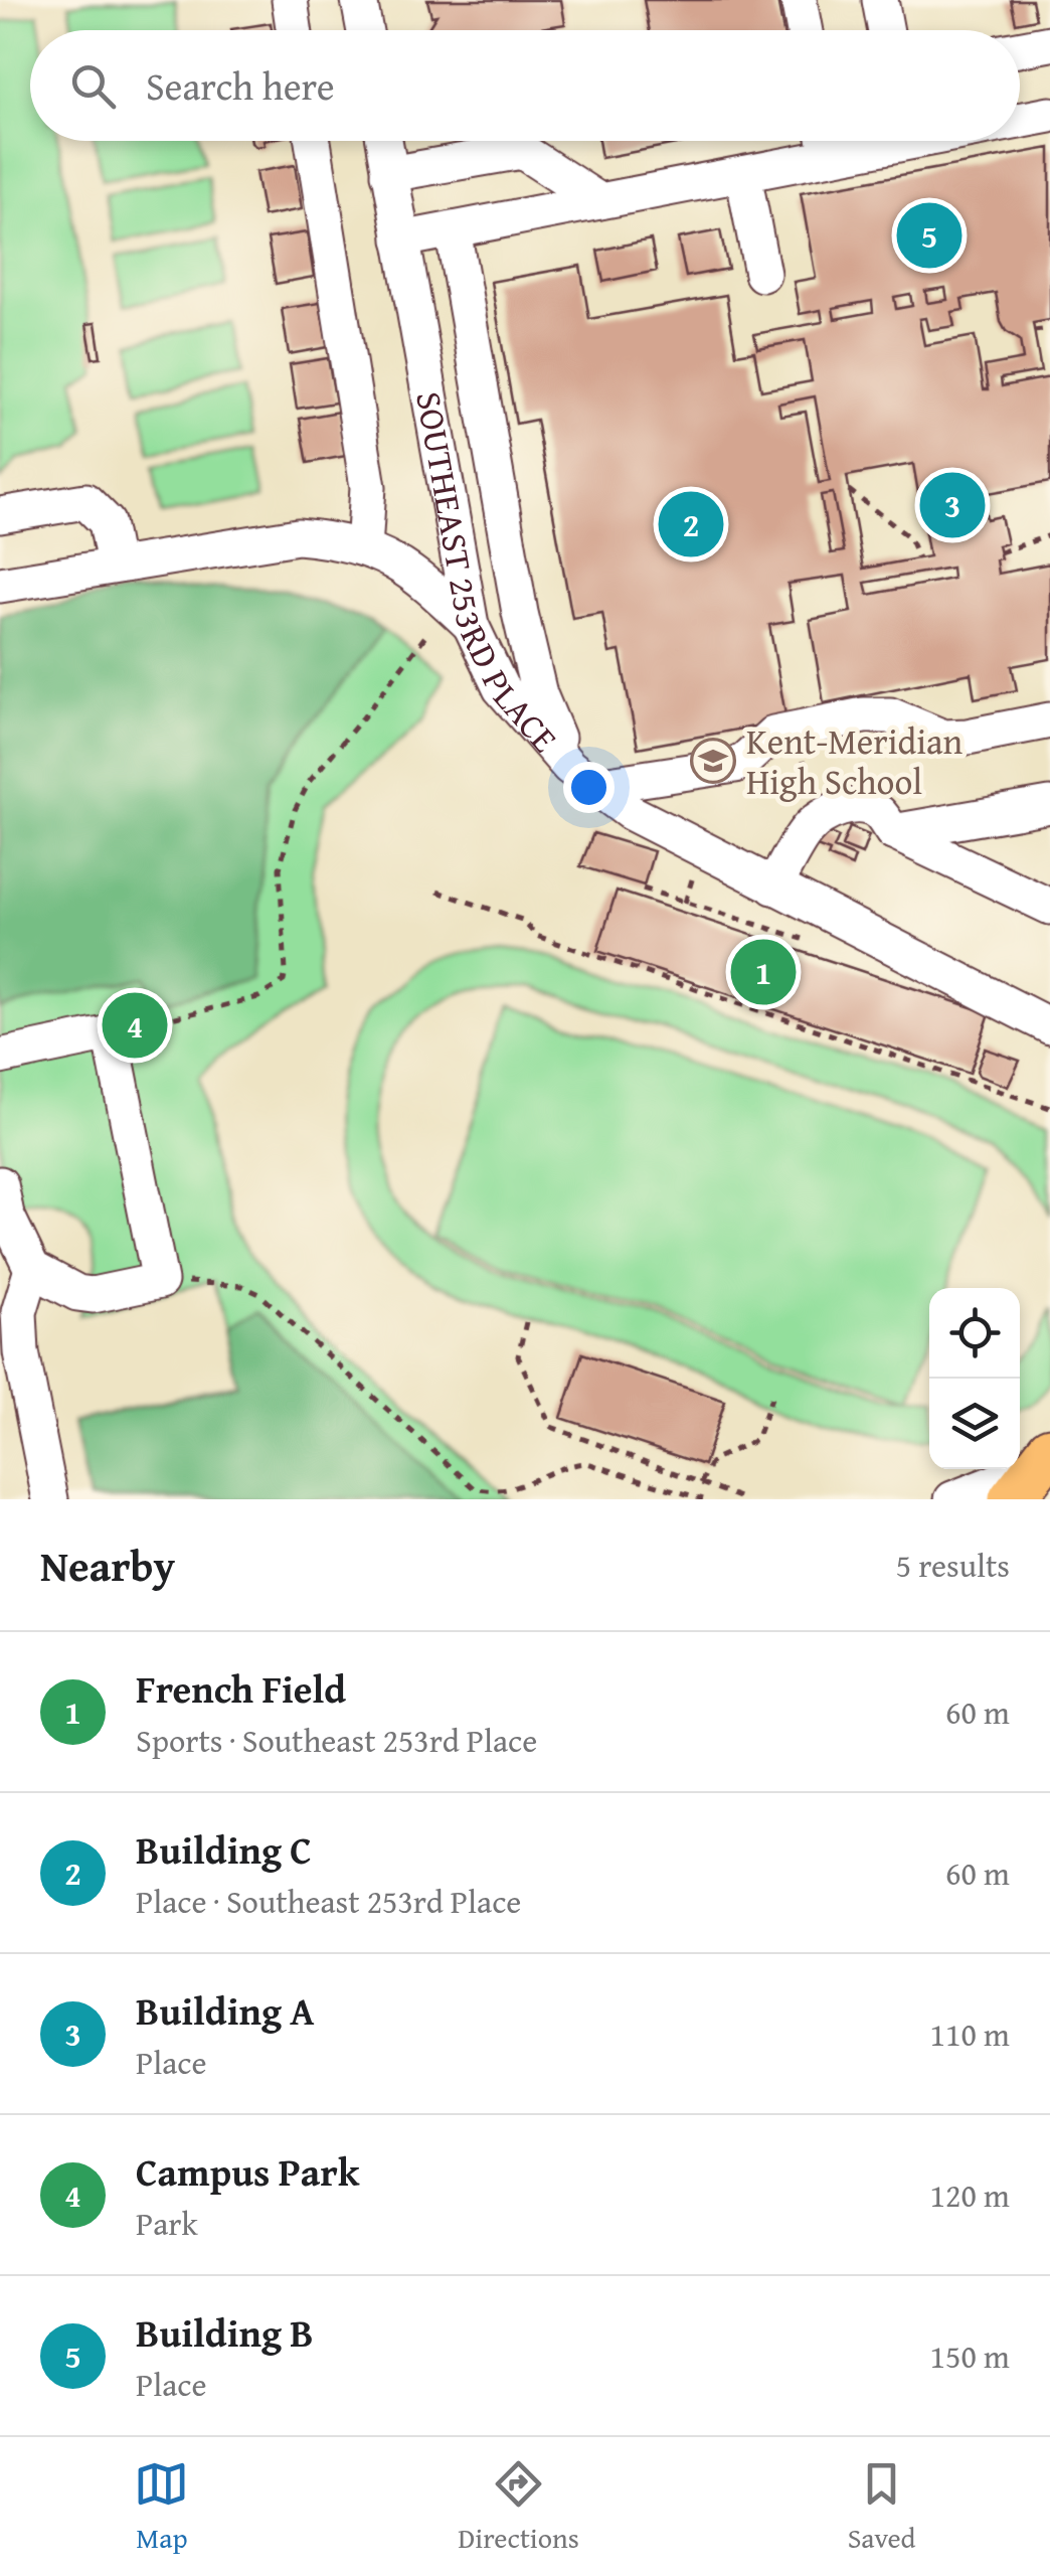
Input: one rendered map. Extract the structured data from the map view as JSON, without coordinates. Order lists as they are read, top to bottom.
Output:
{
  "streets": {
    "street": ["SOUTHEAST 253RD PLACE"]
  },
  "places": {
    "school or university": ["Kent-Meridian High School"]
  },
  "page": {
    "search": "Search here",
    "pins": [
      "5",
      "3",
      "2",
      "1",
      "4"
    ],
    "heading": ["Nearby", "5 results"],
    "list": [
      {
        "mark": "1",
        "name": "French Field",
        "note": "Sports · Southeast 253rd Place",
        "value": "60 m"
      },
      {
        "mark": "2",
        "name": "Building C",
        "note": "Place · Southeast 253rd Place",
        "value": "60 m"
      },
      {
        "mark": "3",
        "name": "Building A",
        "note": "Place",
        "value": "110 m"
      },
      {
        "mark": "4",
        "name": "Campus Park",
        "note": "Park",
        "value": "120 m"
      },
      {
        "mark": "5",
        "name": "Building B",
        "note": "Place",
        "value": "150 m"
      }
    ],
    "nav": ["Map", "Directions", "Saved"]
  }
}
